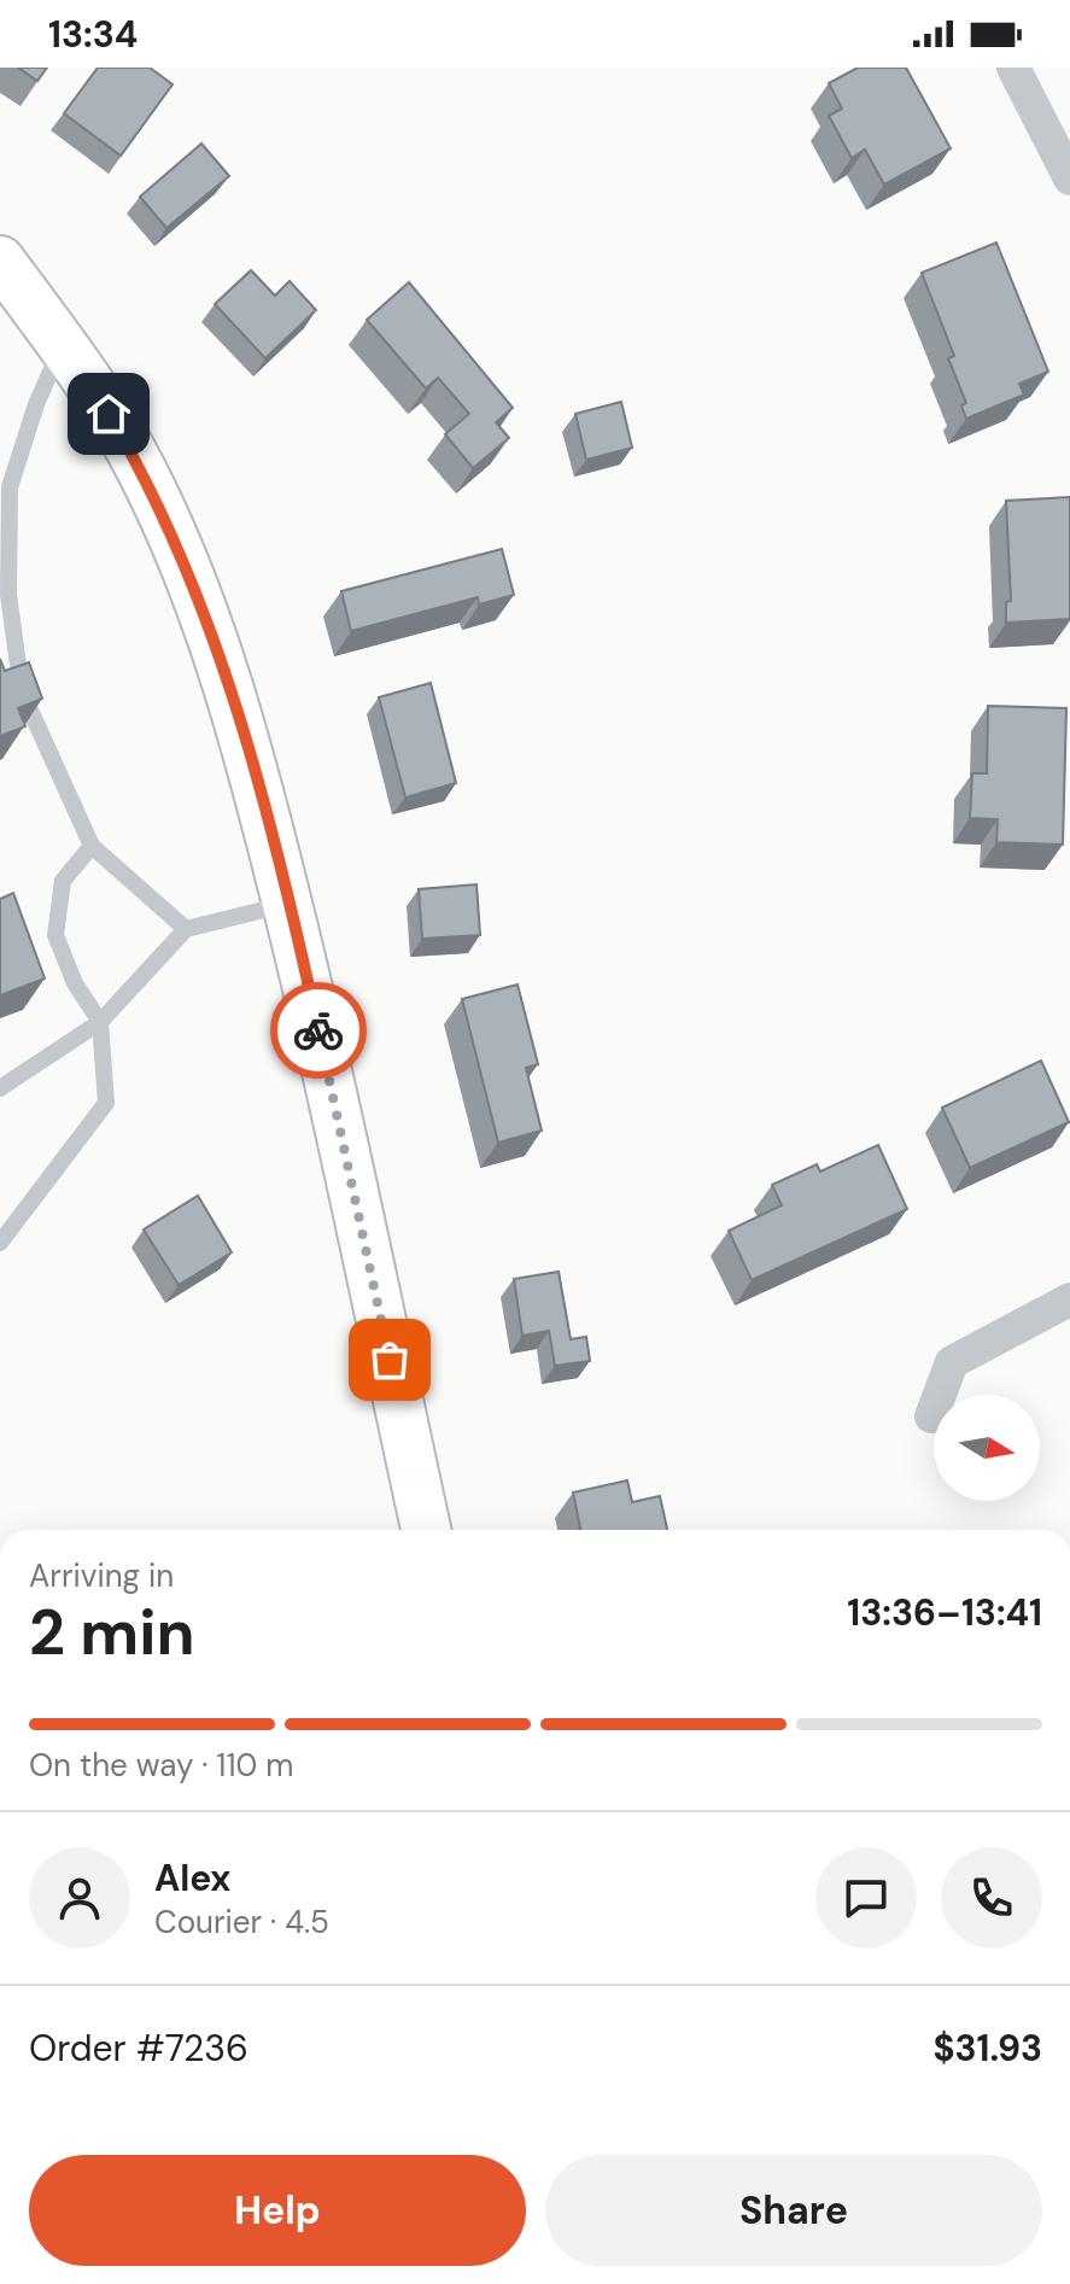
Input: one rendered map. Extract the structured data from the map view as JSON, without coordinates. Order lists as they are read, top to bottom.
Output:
{
  "north": "right",
  "page": {
    "status": "13:34",
    "heading": ["2 min", "Arriving in", "13:36–13:41"],
    "panel": [
      "Alex",
      "Courier · 4.5",
      "Order #7236",
      "$31.93"
    ],
    "bar": "On the way · 110 m",
    "buttons": ["Help", "Share"]
  }
}
